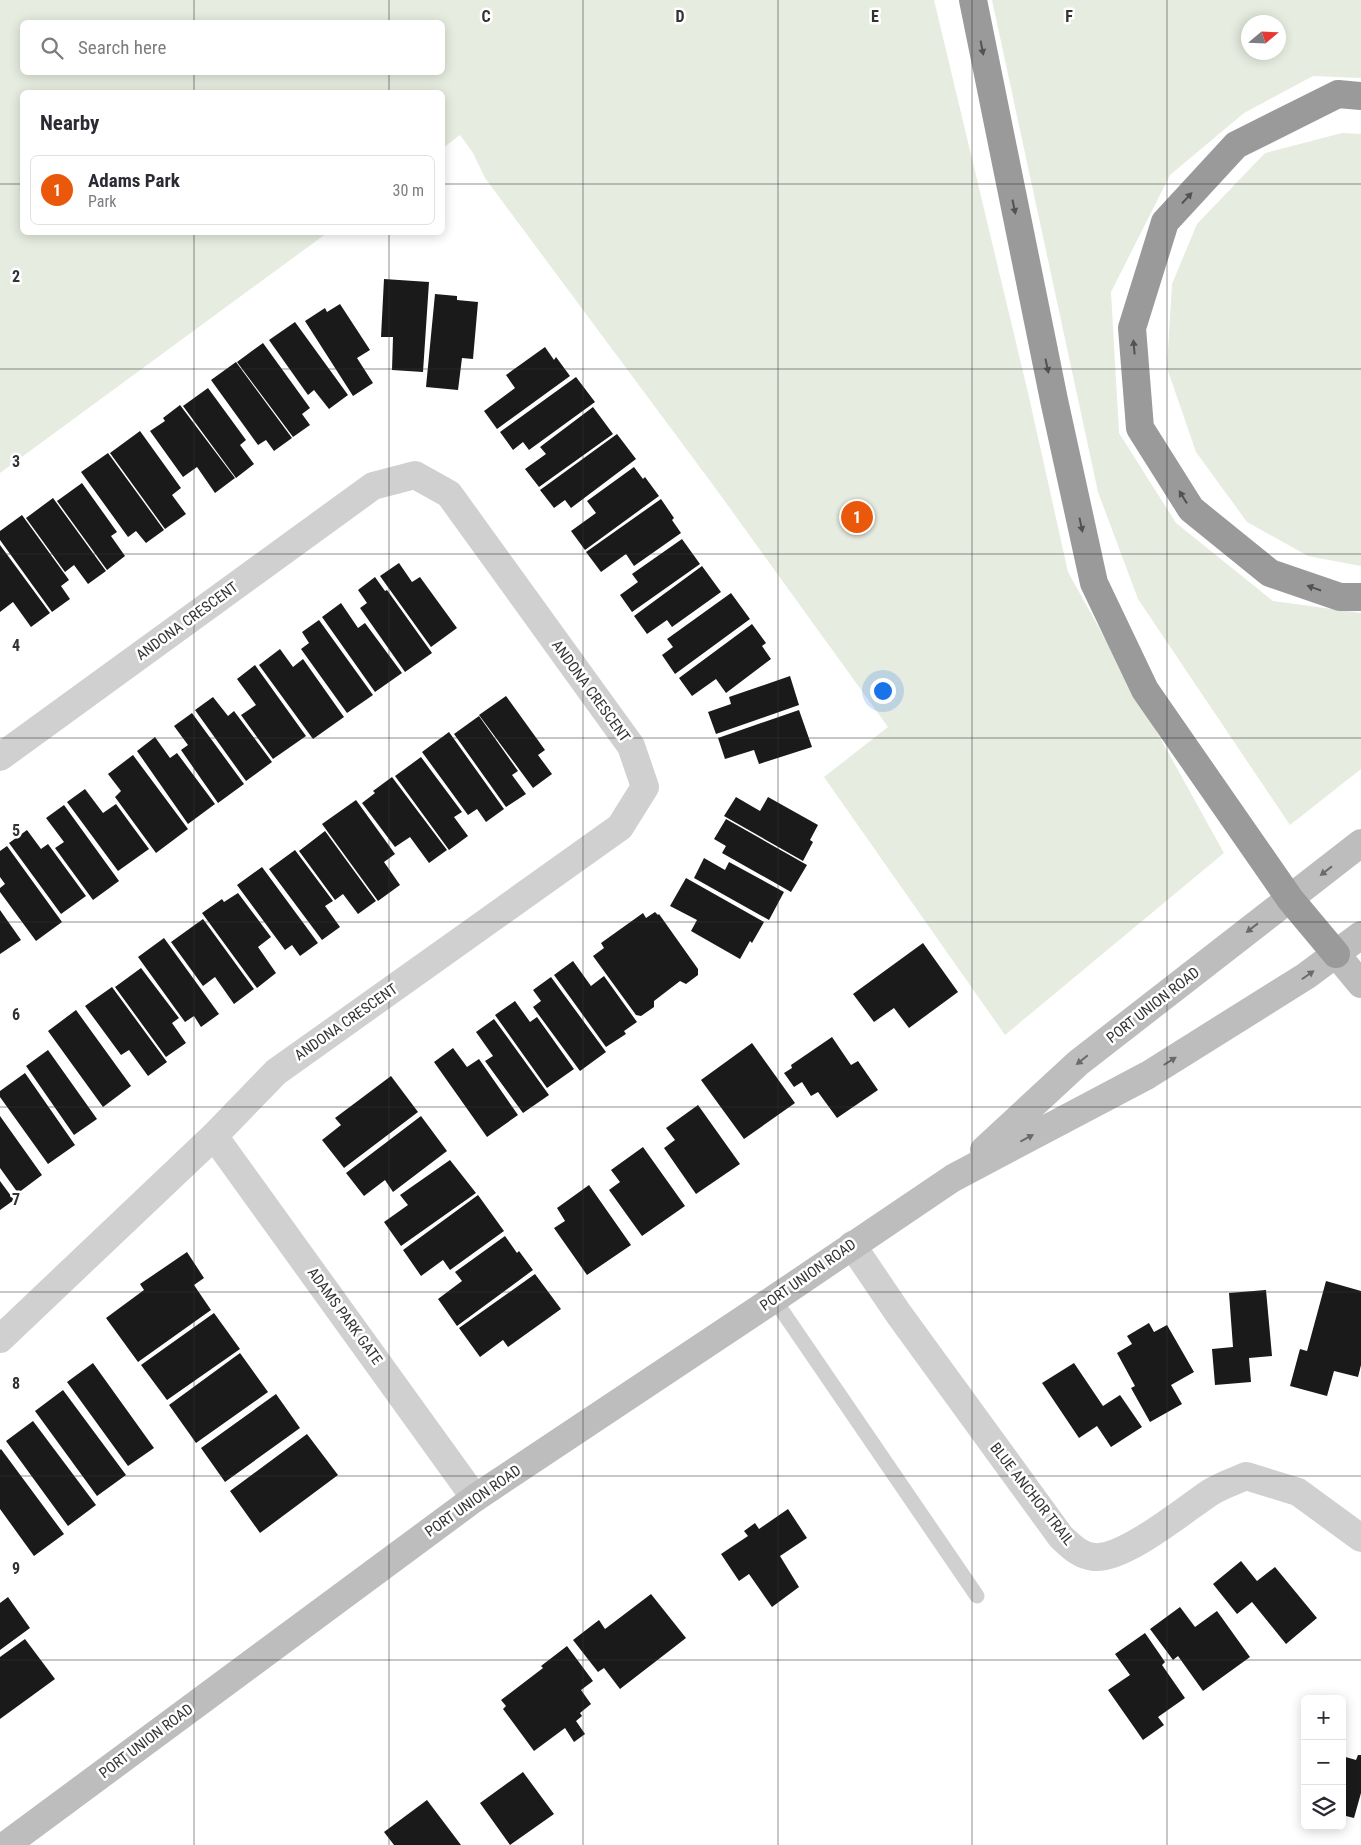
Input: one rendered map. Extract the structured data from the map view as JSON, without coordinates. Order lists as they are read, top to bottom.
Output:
{
  "streets": {
    "main road": ["PORT UNION ROAD"],
    "street": ["ANDONA CRESCENT", "ADAMS PARK GATE", "BLUE ANCHOR TRAIL"]
  },
  "crossings": [
    ["ANDONA CRESCENT", "ADAMS PARK GATE"],
    ["PORT UNION ROAD", "ADAMS PARK GATE"],
    ["PORT UNION ROAD", "BLUE ANCHOR TRAIL"]
  ],
  "north": "right",
  "page": {
    "search": "Search here",
    "heading": "Nearby",
    "list": [
      {
        "mark": "1",
        "name": "Adams Park",
        "note": "Park",
        "value": "30 m"
      }
    ],
    "pins": "1",
    "map_buttons": ["+", "−"]
  },
  "grid": {
    "columns": [
      "C",
      "D",
      "E",
      "F"
    ],
    "rows": [
      "2",
      "3",
      "4",
      "5",
      "6",
      "7",
      "8",
      "9"
    ]
  }
}
